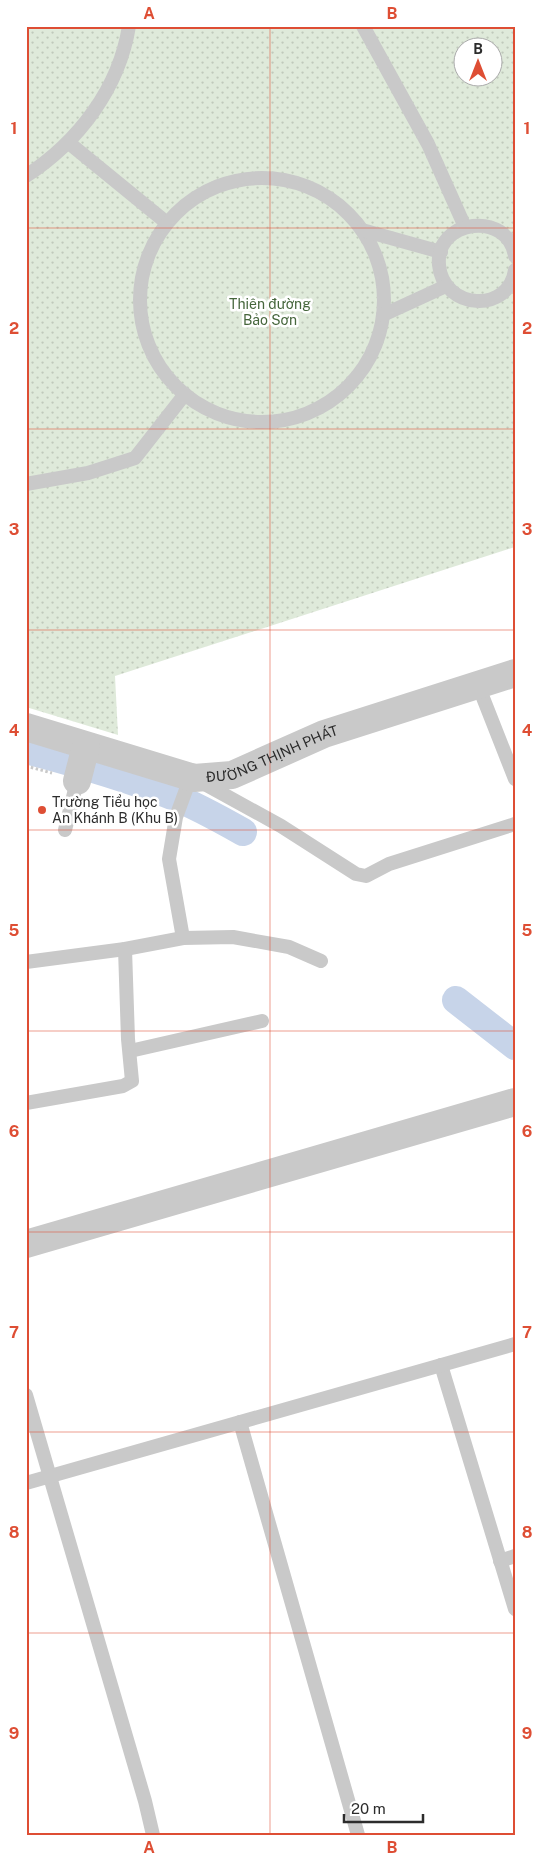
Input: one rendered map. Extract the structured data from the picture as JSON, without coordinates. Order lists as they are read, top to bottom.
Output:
{
  "streets": {
    "street": ["ĐƯỜNG THỊNH PHÁT"]
  },
  "parks": ["Thiên đường Bảo Sơn"],
  "places": ["Trường Tiểu học An Khánh B (Khu B)"],
  "scale_bar": "20 m",
  "north": "top",
  "grid": {
    "columns": ["A", "B"],
    "rows": [
      "1",
      "2",
      "3",
      "4",
      "5",
      "6",
      "7",
      "8",
      "9"
    ]
  }
}
